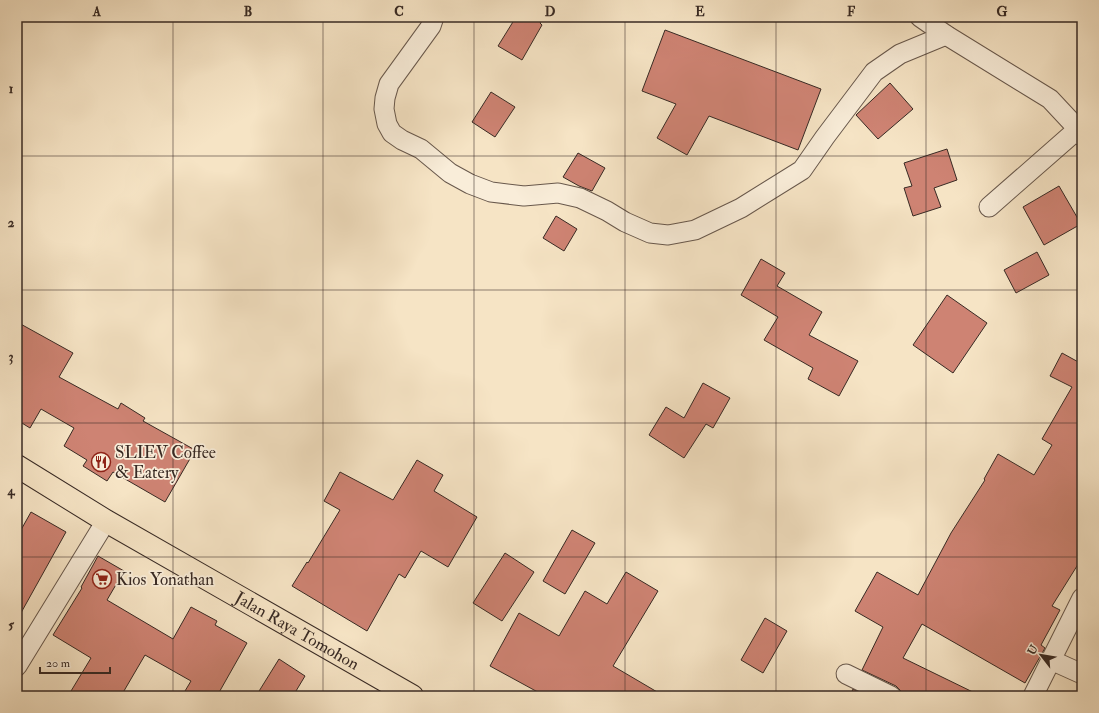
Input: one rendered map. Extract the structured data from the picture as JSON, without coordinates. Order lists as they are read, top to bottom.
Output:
{
  "streets": {
    "highway": ["Jalan Raya Tomohon"]
  },
  "places": {
    "restaurant": ["SLIEV Coffee & Eatery"],
    "supermarket": ["Kios Yonathan"]
  },
  "scale_bar": "20 m",
  "north": "top left",
  "grid": {
    "columns": [
      "A",
      "B",
      "C",
      "D",
      "E",
      "F",
      "G"
    ],
    "rows": [
      "1",
      "2",
      "3",
      "4",
      "5"
    ]
  }
}
